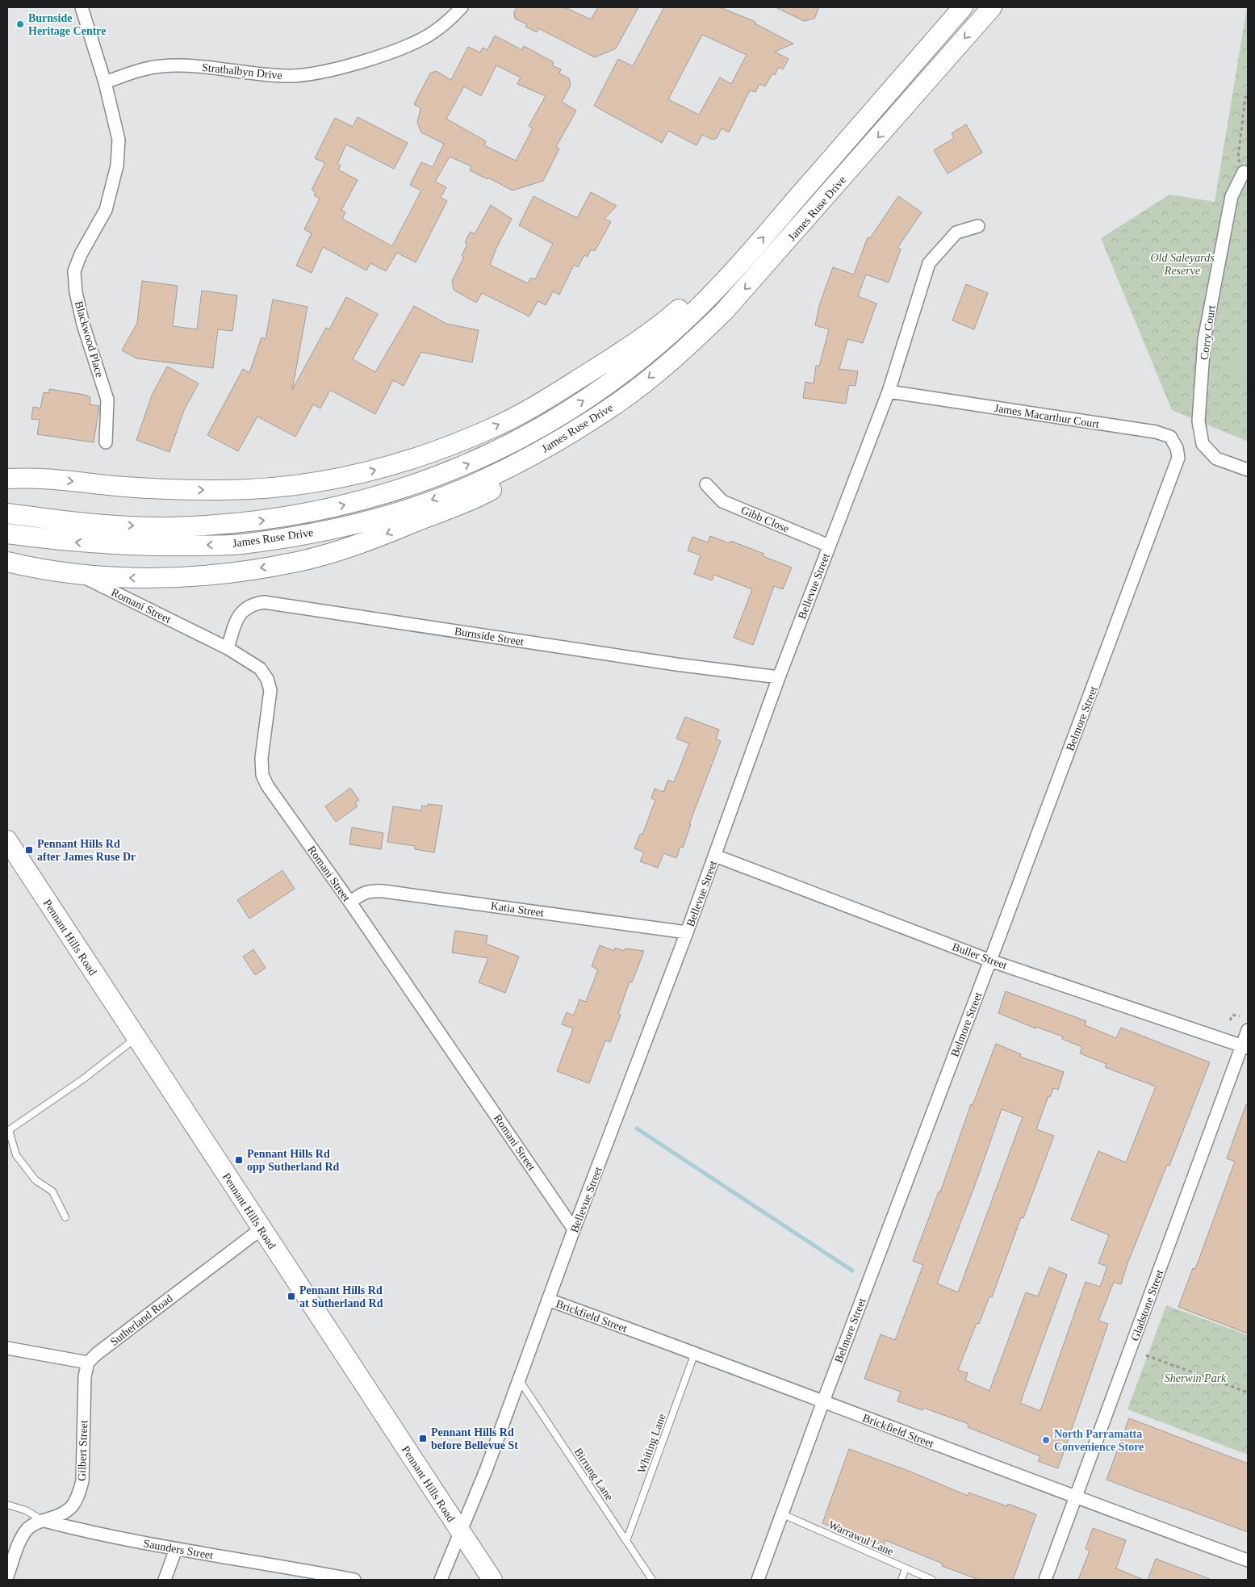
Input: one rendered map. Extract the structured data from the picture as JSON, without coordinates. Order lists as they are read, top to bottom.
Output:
{
  "streets": {
    "main road": ["James Ruse Drive", "Pennant Hills Road"],
    "street": [
      "Strathalbyn Drive",
      "Corry Court",
      "Blackwood Place",
      "James Macarthur Court",
      "Gibb Close",
      "Bellevue Street",
      "Romani Street",
      "Burnside Street",
      "Belmore Street",
      "Katia Street",
      "Buller Street",
      "Gladstone Street",
      "Brickfield Street",
      "Sutherland Road",
      "Gilbert Street",
      "Saunders Street"
    ],
    "lane": ["Whiting Lane", "Birrung Lane", "Warrawul Lane"]
  },
  "crossings": [
    ["Strathalbyn Drive", "Blackwood Place"],
    ["James Macarthur Court", "Bellevue Street"],
    ["James Macarthur Court", "Belmore Street"],
    ["Gibb Close", "Bellevue Street"],
    ["Bellevue Street", "Romani Street"],
    ["Bellevue Street", "Burnside Street"],
    ["Bellevue Street", "Katia Street"],
    ["Bellevue Street", "Pennant Hills Road"],
    ["Bellevue Street", "Buller Street"],
    ["Bellevue Street", "Brickfield Street"],
    ["Bellevue Street", "Birrung Lane"],
    ["Romani Street", "Burnside Street"],
    ["Romani Street", "Katia Street"],
    ["Belmore Street", "Buller Street"],
    ["Belmore Street", "Brickfield Street"],
    ["Belmore Street", "Warrawul Lane"],
    ["Pennant Hills Road", "Sutherland Road"],
    ["Buller Street", "Gladstone Street"],
    ["Gladstone Street", "Brickfield Street"],
    ["Brickfield Street", "Whiting Lane"],
    ["Sutherland Road", "Gilbert Street"],
    ["Whiting Lane", "Birrung Lane"],
    ["Gilbert Street", "Saunders Street"]
  ],
  "parks": ["Old Saleyards Reserve", "Sherwin Park"],
  "places": {
    "other": ["Burnside Heritage Centre", "North Parramatta Convenience Store"],
    "transit": [
      "Pennant Hills Rd after James Ruse Dr",
      "Pennant Hills Rd opp Sutherland Rd",
      "Pennant Hills Rd at Sutherland Rd",
      "Pennant Hills Rd before Bellevue St"
    ]
  }
}
